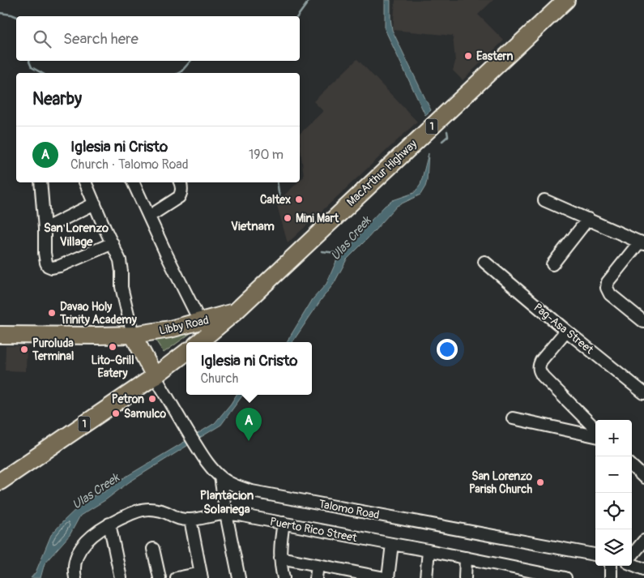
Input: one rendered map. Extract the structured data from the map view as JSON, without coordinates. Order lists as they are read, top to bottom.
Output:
{
  "streets": {
    "highway": ["1", "MacArthur Highway", "Libby Road"],
    "street": ["Pag-Asa Street", "Talomo Road", "Puerto Rico Street"]
  },
  "crossings": [
    ["1", "Talomo Road"],
    ["MacArthur Highway", "Libby Road"]
  ],
  "districts": ["Vietnam", "San Lorenzo Village", "Plantacion Solariega"],
  "water": ["Ulas Creek"],
  "places": [
    "Eastern",
    "Caltex",
    "Mini Mart",
    "Davao Holy Trinity Academy",
    "Lito-Grill Eatery",
    "Puroluda Terminal",
    "Petron",
    "Samulco",
    "San Lorenzo Parish Church"
  ],
  "page": {
    "search": "Search here",
    "heading": "Nearby",
    "list": [
      {
        "mark": "A",
        "name": "Iglesia ni Cristo",
        "note": "Church · Talomo Road",
        "value": "190 m"
      }
    ],
    "popup": ["Iglesia ni Cristo", "Church"],
    "pins": "A",
    "map_buttons": ["+", "−"]
  }
}
